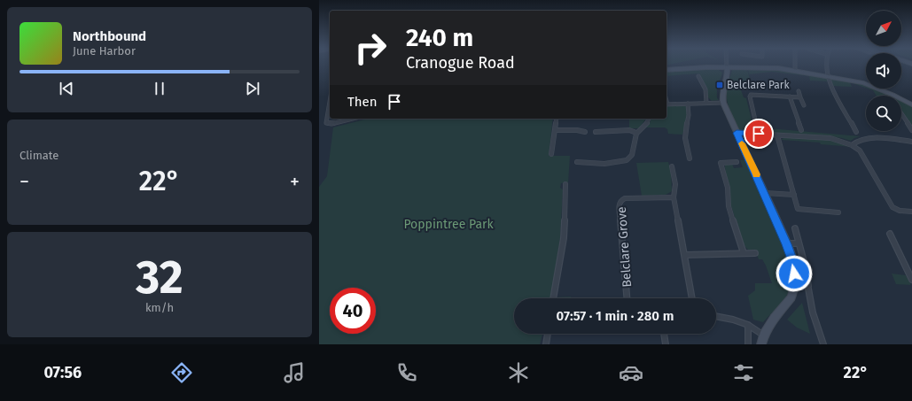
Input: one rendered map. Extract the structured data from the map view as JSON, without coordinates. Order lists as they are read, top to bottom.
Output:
{
  "streets": {
    "street": ["Belclare Grove"]
  },
  "parks": ["Poppintree Park"],
  "places": {
    "transit": ["Belclare Park"]
  },
  "north": "top right",
  "page": {
    "turn": ["240 m", "Cranogue Road"],
    "song": ["Northbound", "June Harbor"],
    "then": "Then",
    "tile": [
      "Climate",
      ["32", "km/h"]
    ],
    "heat": ["−", "22°", "+"],
    "limit": "40",
    "trip": "07:57 · 1 min · 280 m",
    "tabs": ["07:56", "22°"]
  }
}
